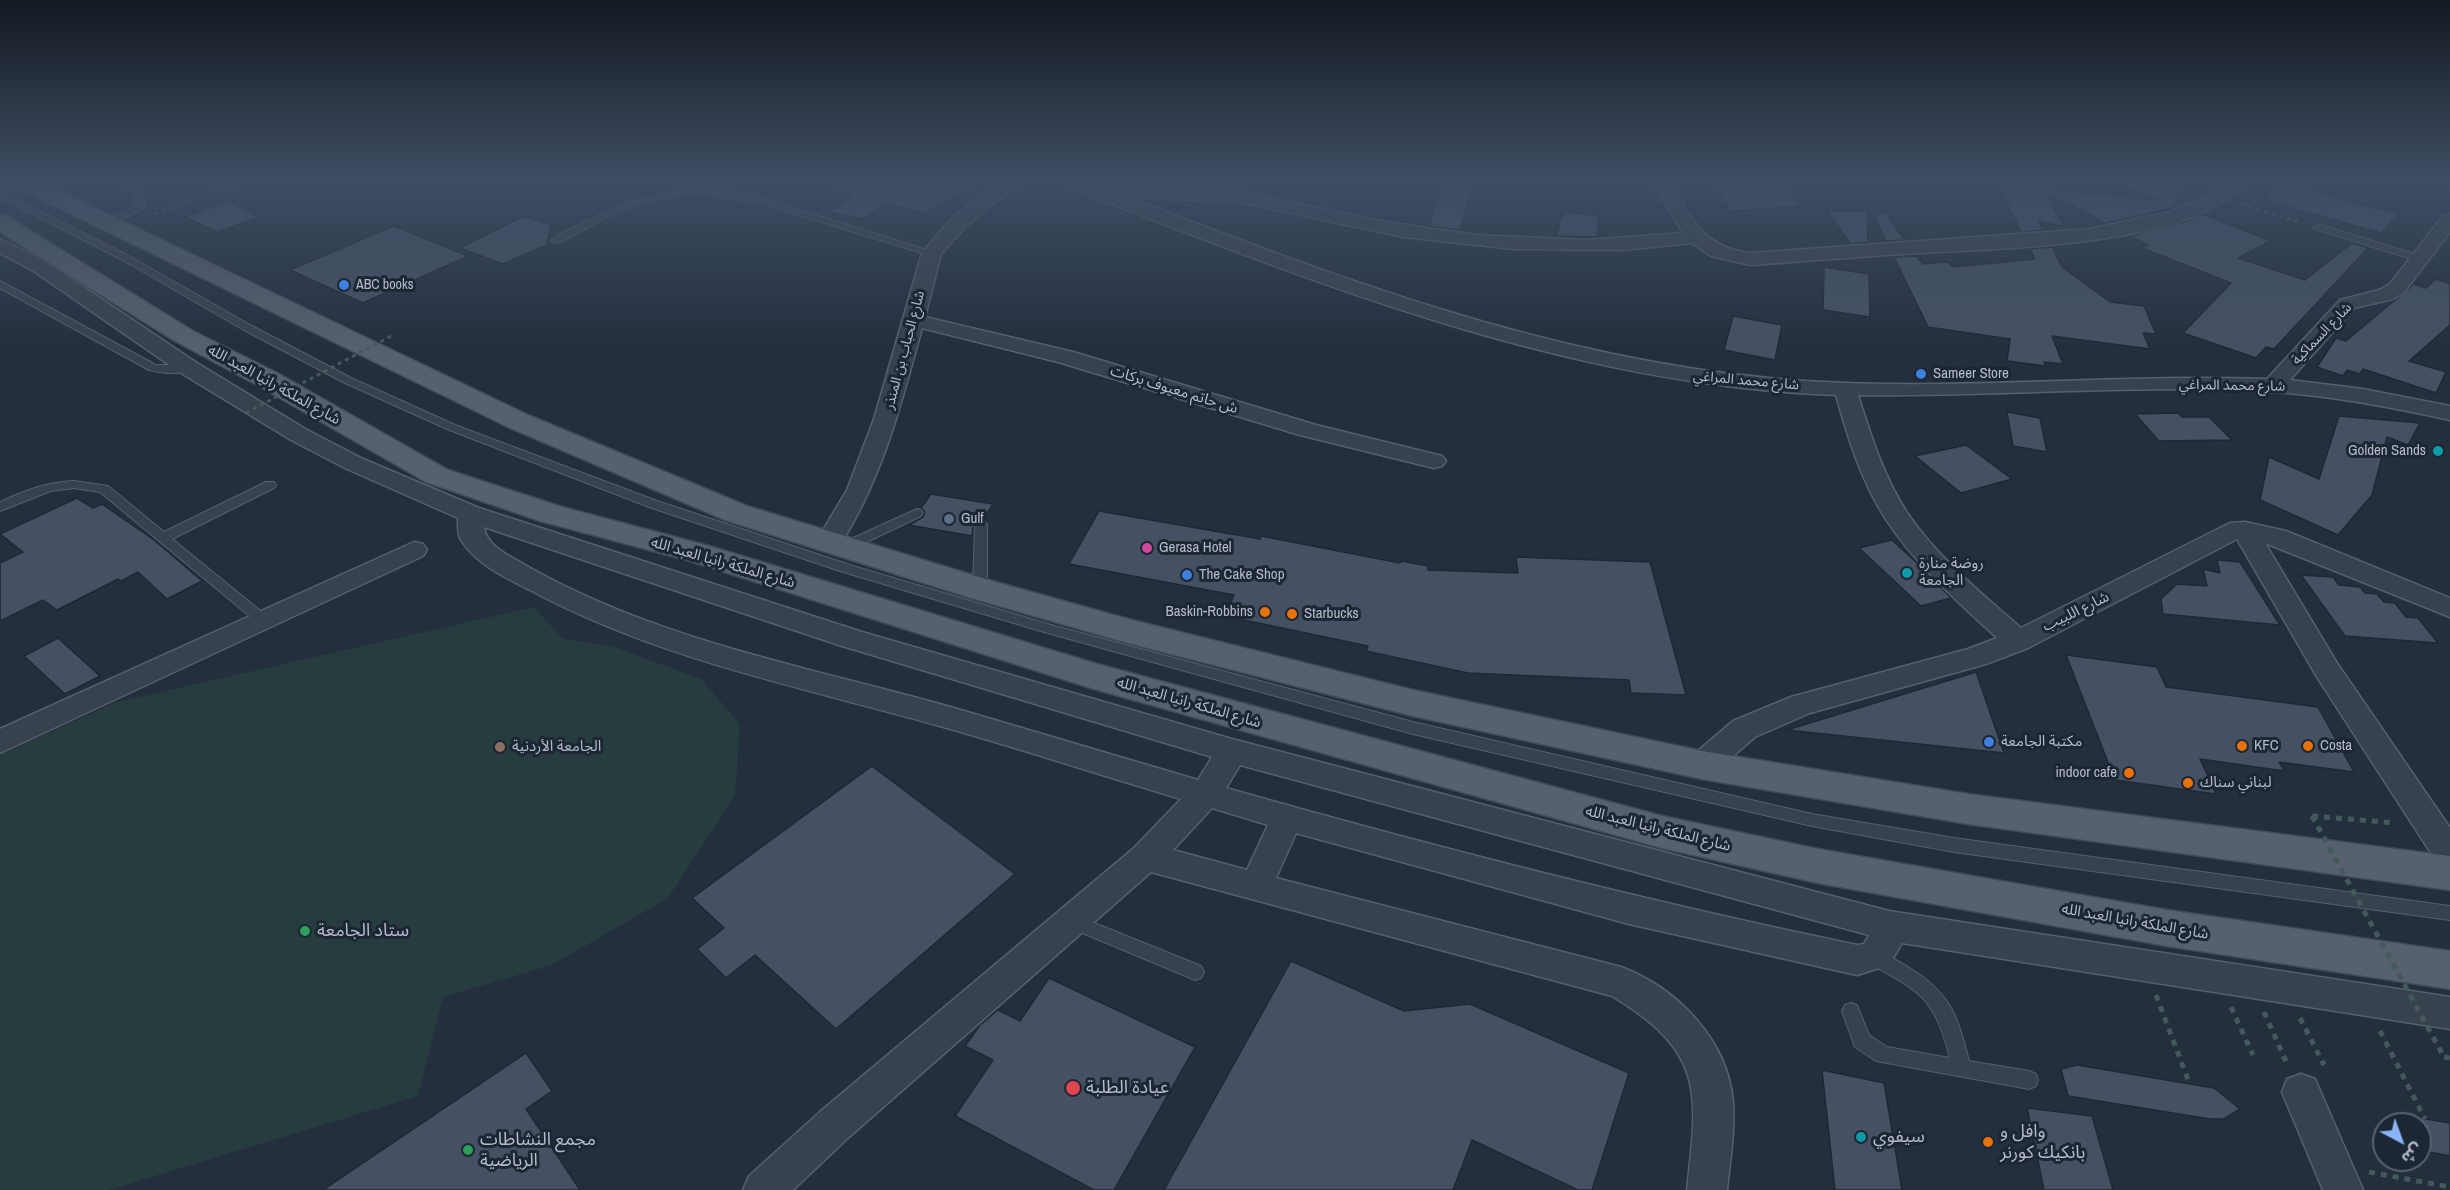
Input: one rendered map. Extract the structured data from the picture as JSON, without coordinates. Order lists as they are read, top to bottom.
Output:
{
  "streets": {
    "main road": ["شارع الملكة رانيا العبد الله"],
    "street": [
      "شارع السماكية",
      "شارع الحباب بن المنذر",
      "شارع محمد المراغي",
      "ش حاتم معيوف بركات",
      "شارع اللبيب"
    ]
  },
  "crossings": [
    ["شارع السماكية", "شارع محمد المراغي"],
    ["شارع الحباب بن المنذر", "ش حاتم معيوف بركات"]
  ],
  "places": [
    "ABC books",
    "Sameer Store",
    "Golden Sands",
    "Gulf",
    "Gerasa Hotel",
    "روضة منارة الجامعة",
    "The Cake Shop",
    "Baskin-Robbins",
    "Starbucks",
    "مكتبة الجامعة",
    "KFC",
    "Costa",
    "الجامعة الأردنية",
    "indoor cafe",
    "لبناني سناك",
    "ستاد الجامعة",
    "عيادة الطلبة",
    "سيفوي",
    "وافل و بانكيك كورنر",
    "مجمع النشاطات الرياضية"
  ],
  "north": "bottom right"
}
